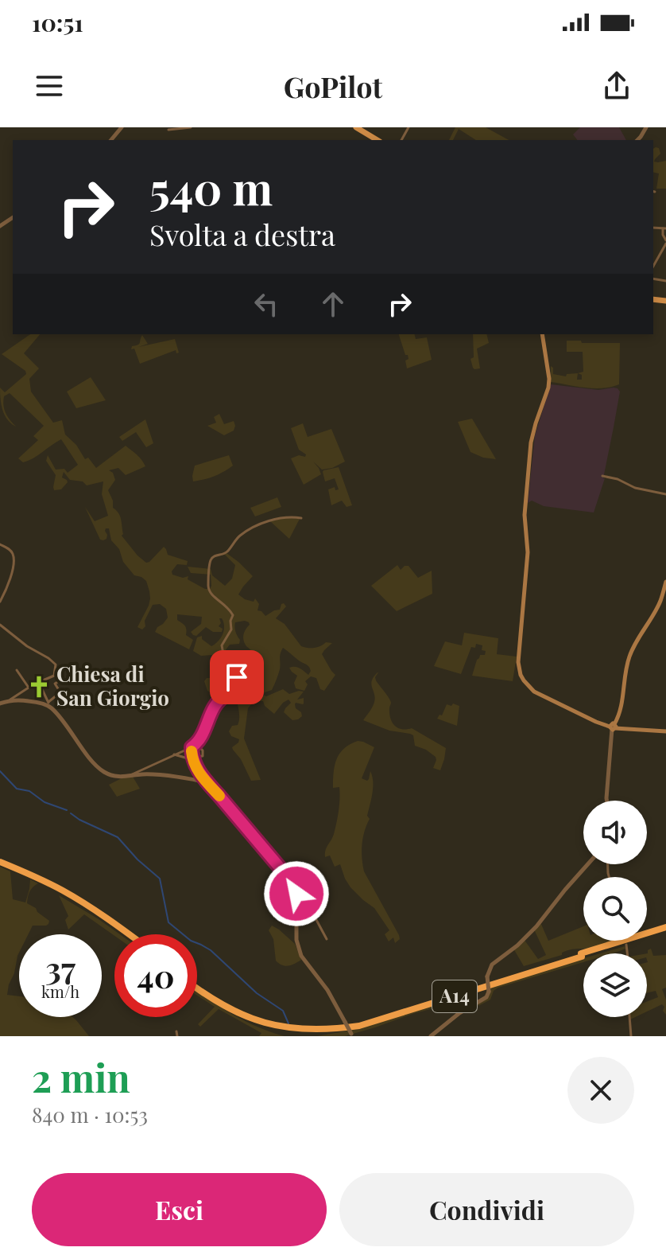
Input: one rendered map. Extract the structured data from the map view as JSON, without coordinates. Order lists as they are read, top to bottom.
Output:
{
  "streets": {
    "highway": ["A14"]
  },
  "places": {
    "church": ["Chiesa di San Giorgio"]
  },
  "page": {
    "status": "10:51",
    "header": "GoPilot",
    "turn": ["540 m", "Svolta a destra"],
    "speed": "37 km/h",
    "limit": "40",
    "heading": ["2 min", "840 m · 10:53"],
    "buttons": ["Esci", "Condividi"]
  }
}
